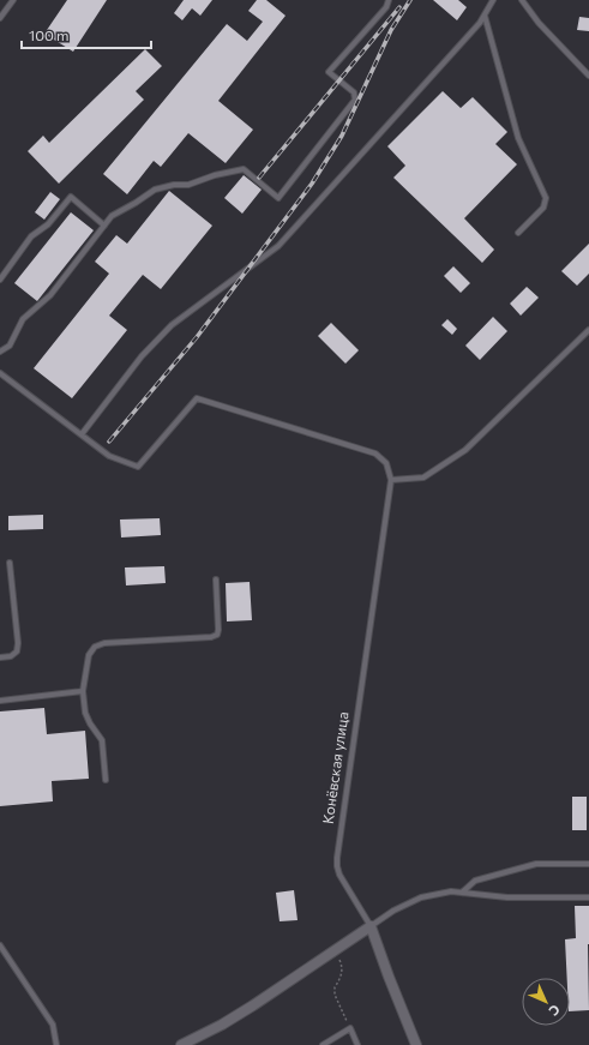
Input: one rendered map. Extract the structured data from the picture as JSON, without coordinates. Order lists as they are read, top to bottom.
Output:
{
  "streets": {
    "street": ["Конёвская улица"]
  },
  "scale_bar": "100 m",
  "north": "bottom right"
}
